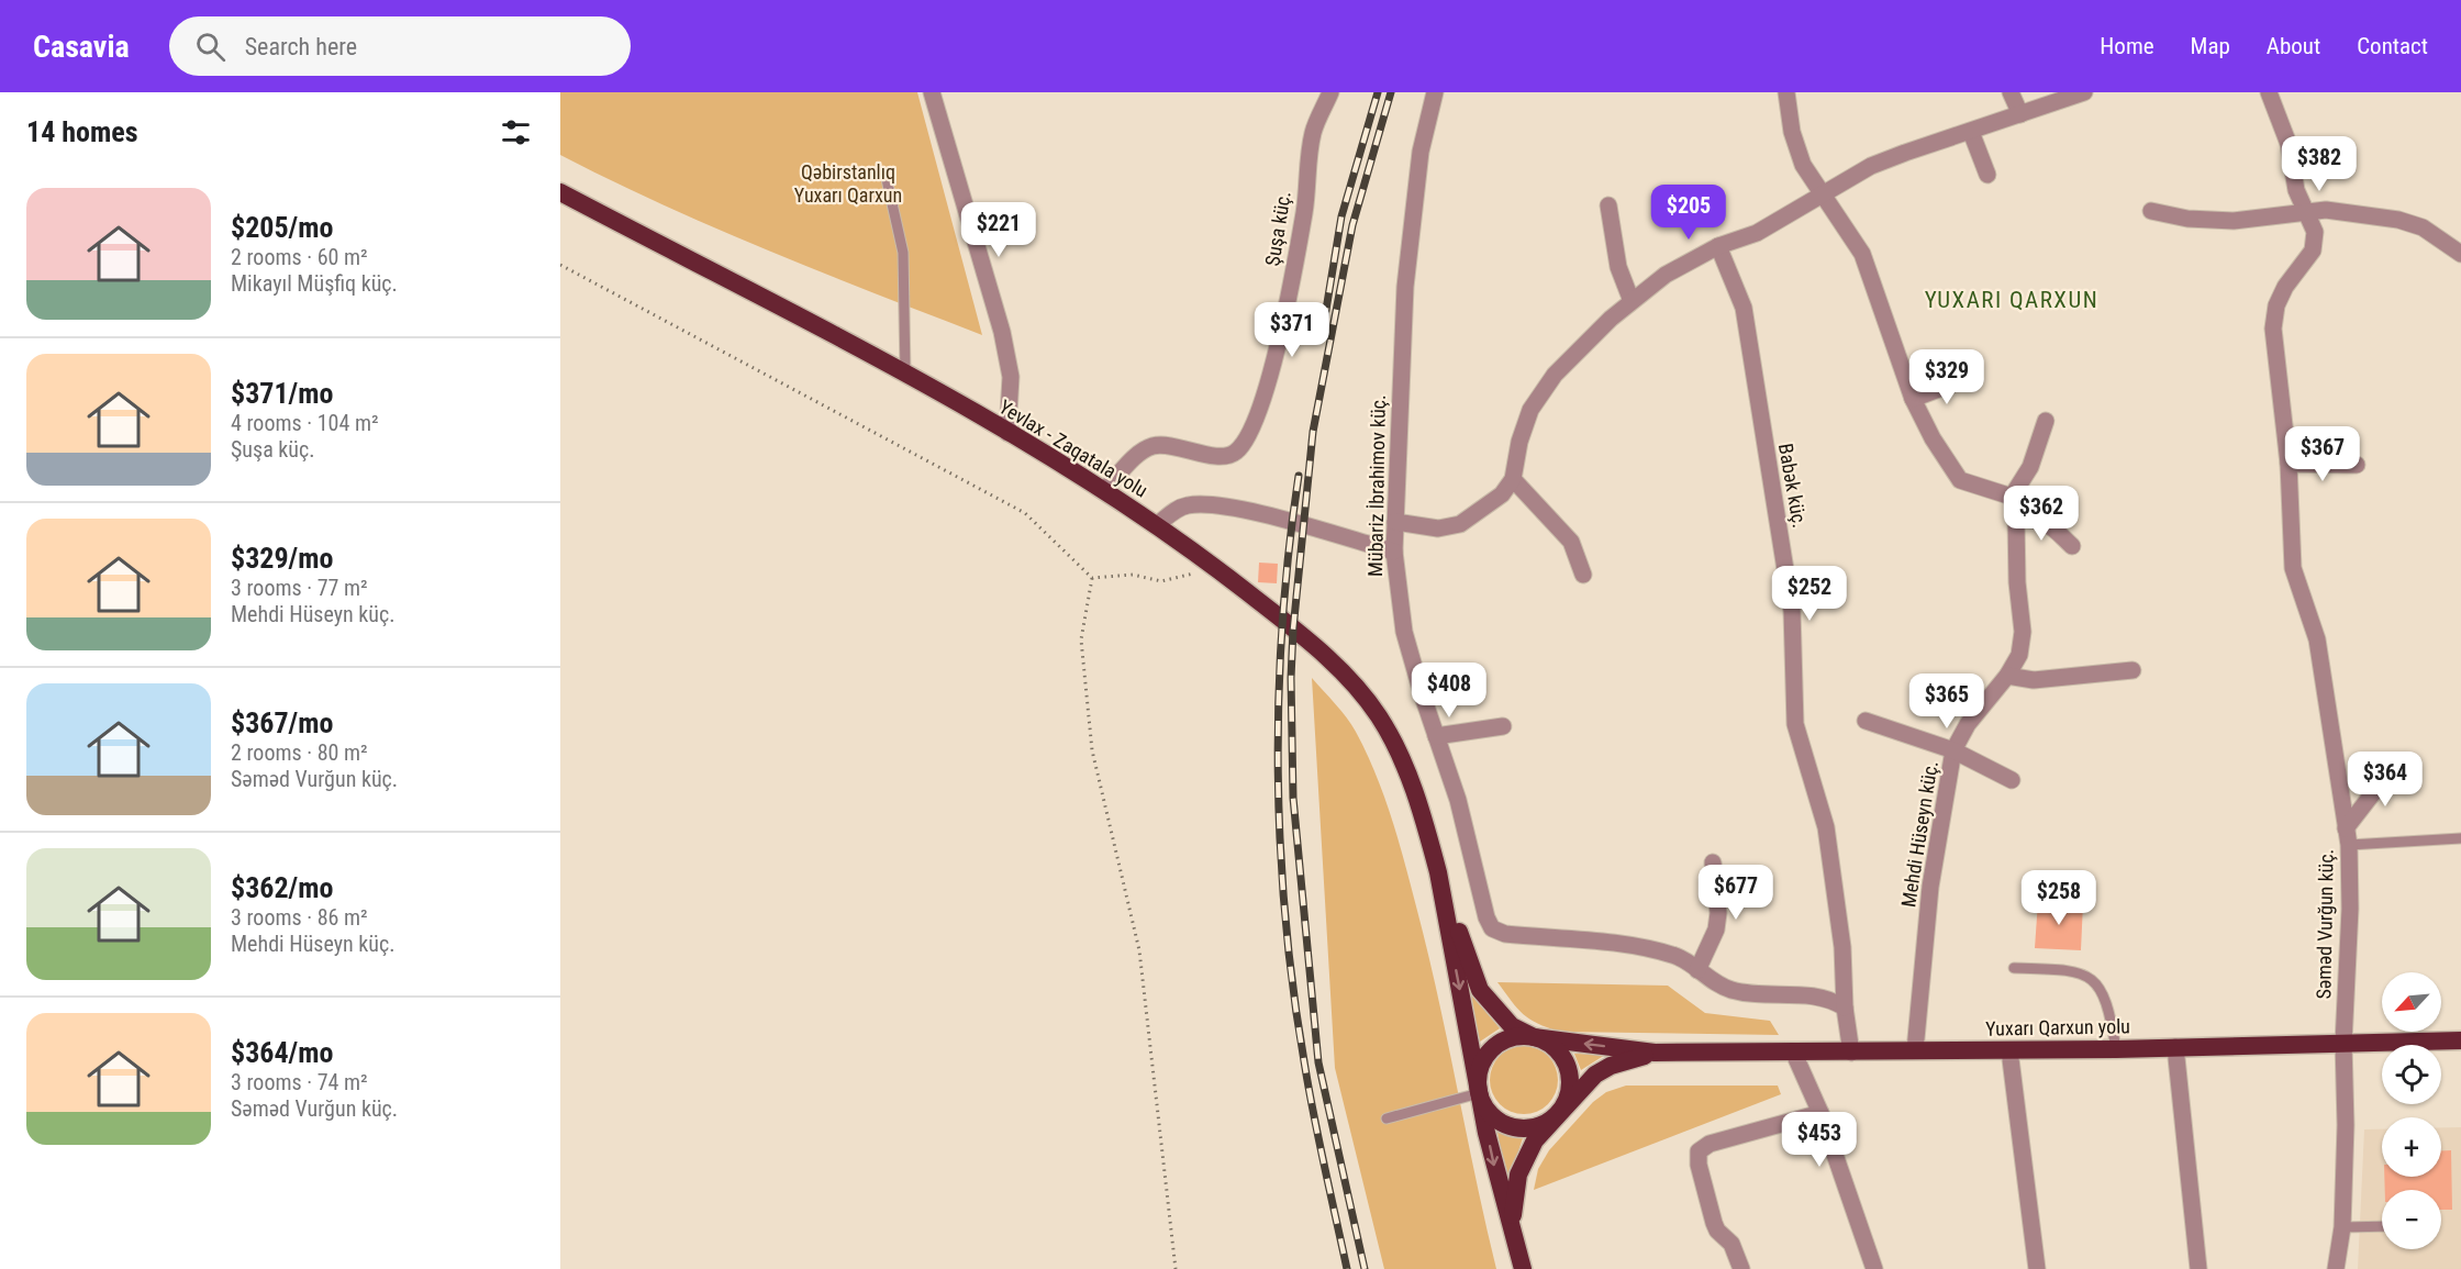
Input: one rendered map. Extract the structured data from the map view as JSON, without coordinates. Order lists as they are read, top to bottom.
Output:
{
  "streets": {
    "highway": ["Yevlax - Zaqatala yolu", "Yuxarı Qarxun yolu"],
    "street": [
      "Şuşa küç.",
      "Mübariz İbrahimov küç.",
      "Babək küç.",
      "Mehdi Hüseyn küç.",
      "Səməd Vurğun küç."
    ]
  },
  "crossings": [
    ["Şuşa küç.", "Yevlax - Zaqatala yolu"],
    ["Mübariz İbrahimov küç.", "Babək küç."],
    ["Mehdi Hüseyn küç.", "Yuxarı Qarxun yolu"],
    ["Səməd Vurğun küç.", "Yuxarı Qarxun yolu"]
  ],
  "districts": ["YUXARI QARXUN"],
  "parks": ["Qəbirstanlıq Yuxarı Qarxun"],
  "north": "bottom left",
  "page": {
    "header": "Casavia",
    "search": "Search here",
    "nav": [
      "Home",
      "Map",
      "About",
      "Contact"
    ],
    "heading": "14 homes",
    "price": [
      "$382",
      "$205",
      "$221",
      "$371",
      "$329",
      "$367",
      "$362",
      "$252",
      "$408",
      "$365",
      "$364",
      "$677",
      "$258",
      "$453"
    ],
    "list": [
      {
        "name": "$205/mo",
        "note": "2 rooms · 60 m² · Mikayıl Müşfiq küç."
      },
      {
        "name": "$371/mo",
        "note": "4 rooms · 104 m² · Şuşa küç."
      },
      {
        "name": "$329/mo",
        "note": "3 rooms · 77 m² · Mehdi Hüseyn küç."
      },
      {
        "name": "$367/mo",
        "note": "2 rooms · 80 m² · Səməd Vurğun küç."
      },
      {
        "name": "$362/mo",
        "note": "3 rooms · 86 m² · Mehdi Hüseyn küç."
      },
      {
        "name": "$364/mo",
        "note": "3 rooms · 74 m² · Səməd Vurğun küç."
      }
    ],
    "map_buttons": ["+", "−"]
  }
}
